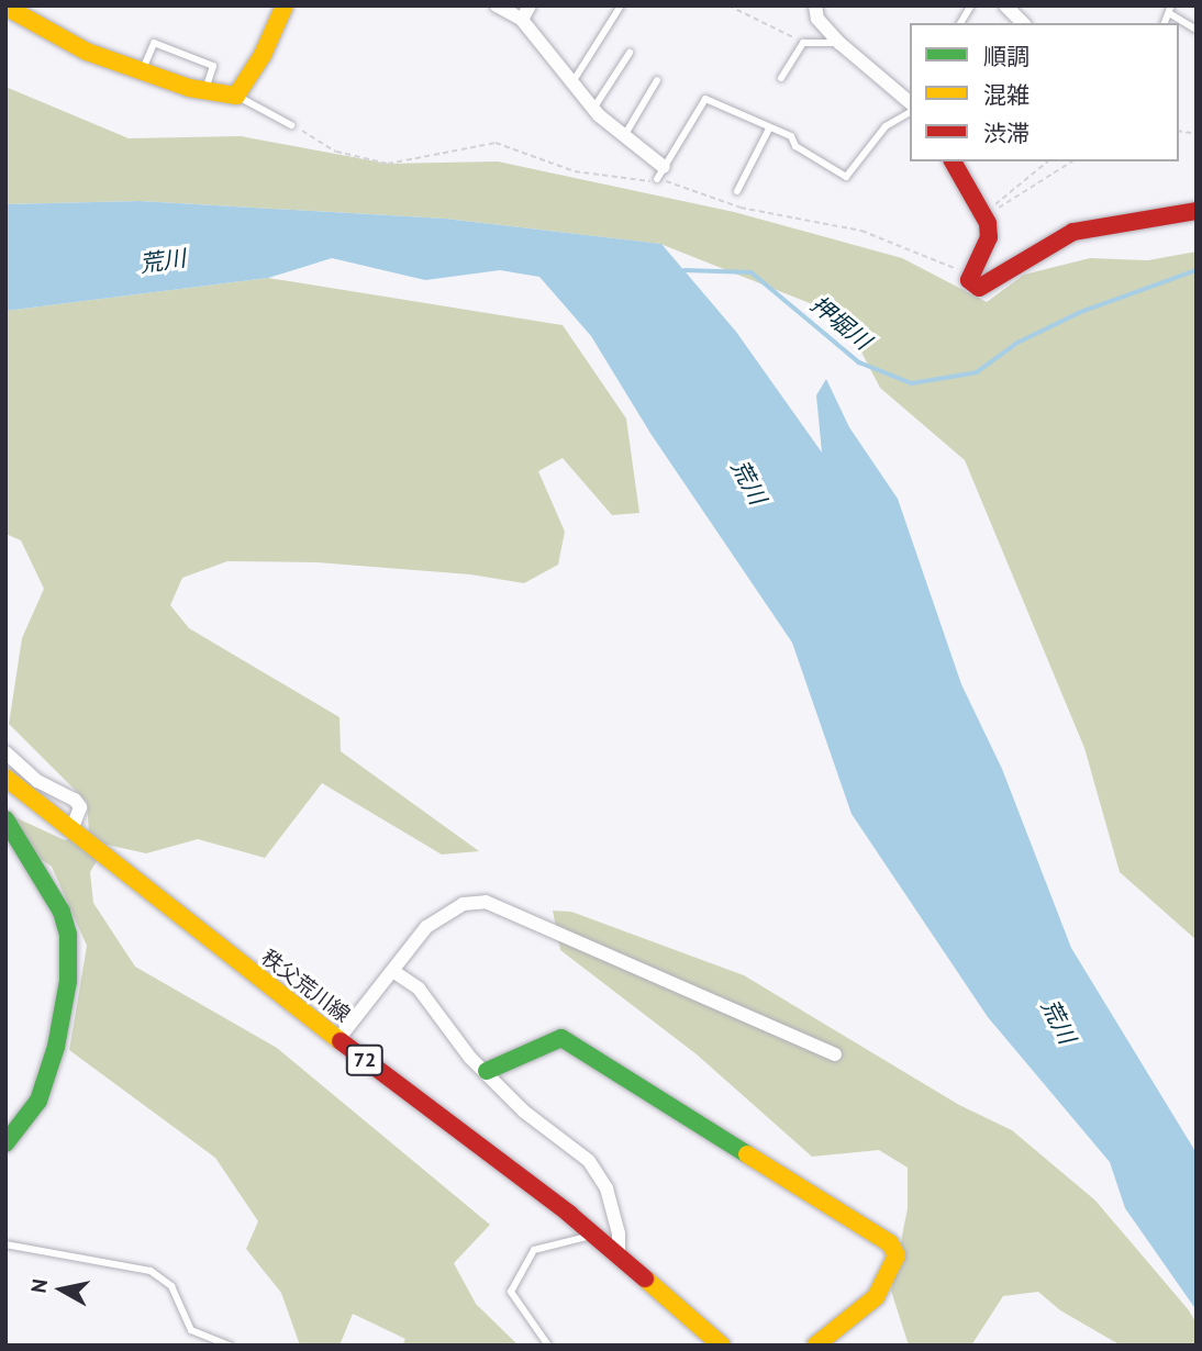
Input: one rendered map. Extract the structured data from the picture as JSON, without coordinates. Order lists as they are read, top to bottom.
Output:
{
  "streets": {
    "street": ["秩父荒川線", "72"]
  },
  "water": ["荒川", "押堀川"],
  "legend": ["順調", "混雑", "渋滞"],
  "north": "left"
}
